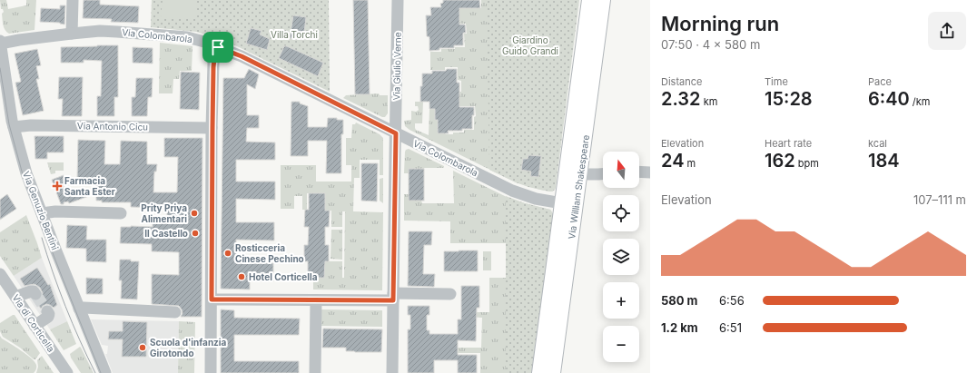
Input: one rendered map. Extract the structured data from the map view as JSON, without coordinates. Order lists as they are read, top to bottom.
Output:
{
  "streets": {
    "main road": ["Via William Shakespeare"],
    "street": [
      "Via Colombarola",
      "Via Giulio Verne",
      "Via Antonio Cicu",
      "Via Genuzio Bentini",
      "Via di Corticella"
    ]
  },
  "crossings": [
    ["Via Colombarola", "Via Giulio Verne"],
    ["Via Colombarola", "Via William Shakespeare"],
    ["Via Colombarola", "Via Genuzio Bentini"],
    ["Via Antonio Cicu", "Via Genuzio Bentini"]
  ],
  "parks": ["Villa Torchi", "Giardino Guido Grandi"],
  "places": {
    "health": ["Farmacia Santa Ester"],
    "other": [
      "Prity Priya Alimentari",
      "Il Castello",
      "Rosticceria Cinese Pechino",
      "Hotel Corticella",
      "Scuola d'infanzia Girotondo"
    ]
  },
  "north": "top",
  "page": {
    "heading": ["Morning run", "07:50 · 4 × 580 m"],
    "stats": [
      ["Distance", "2.32 km"],
      ["Time", "15:28"],
      ["Pace", "6:40 /km"],
      ["Elevation", "24 m"],
      ["Heart rate", "162 bpm"],
      ["kcal", "184"]
    ],
    "map_buttons": ["+", "−"],
    "chart": ["Elevation", "107–111 m"],
    "list": [
      {
        "name": "580 m",
        "note": "6:56"
      },
      {
        "name": "1.2 km",
        "note": "6:51"
      }
    ]
  }
}
